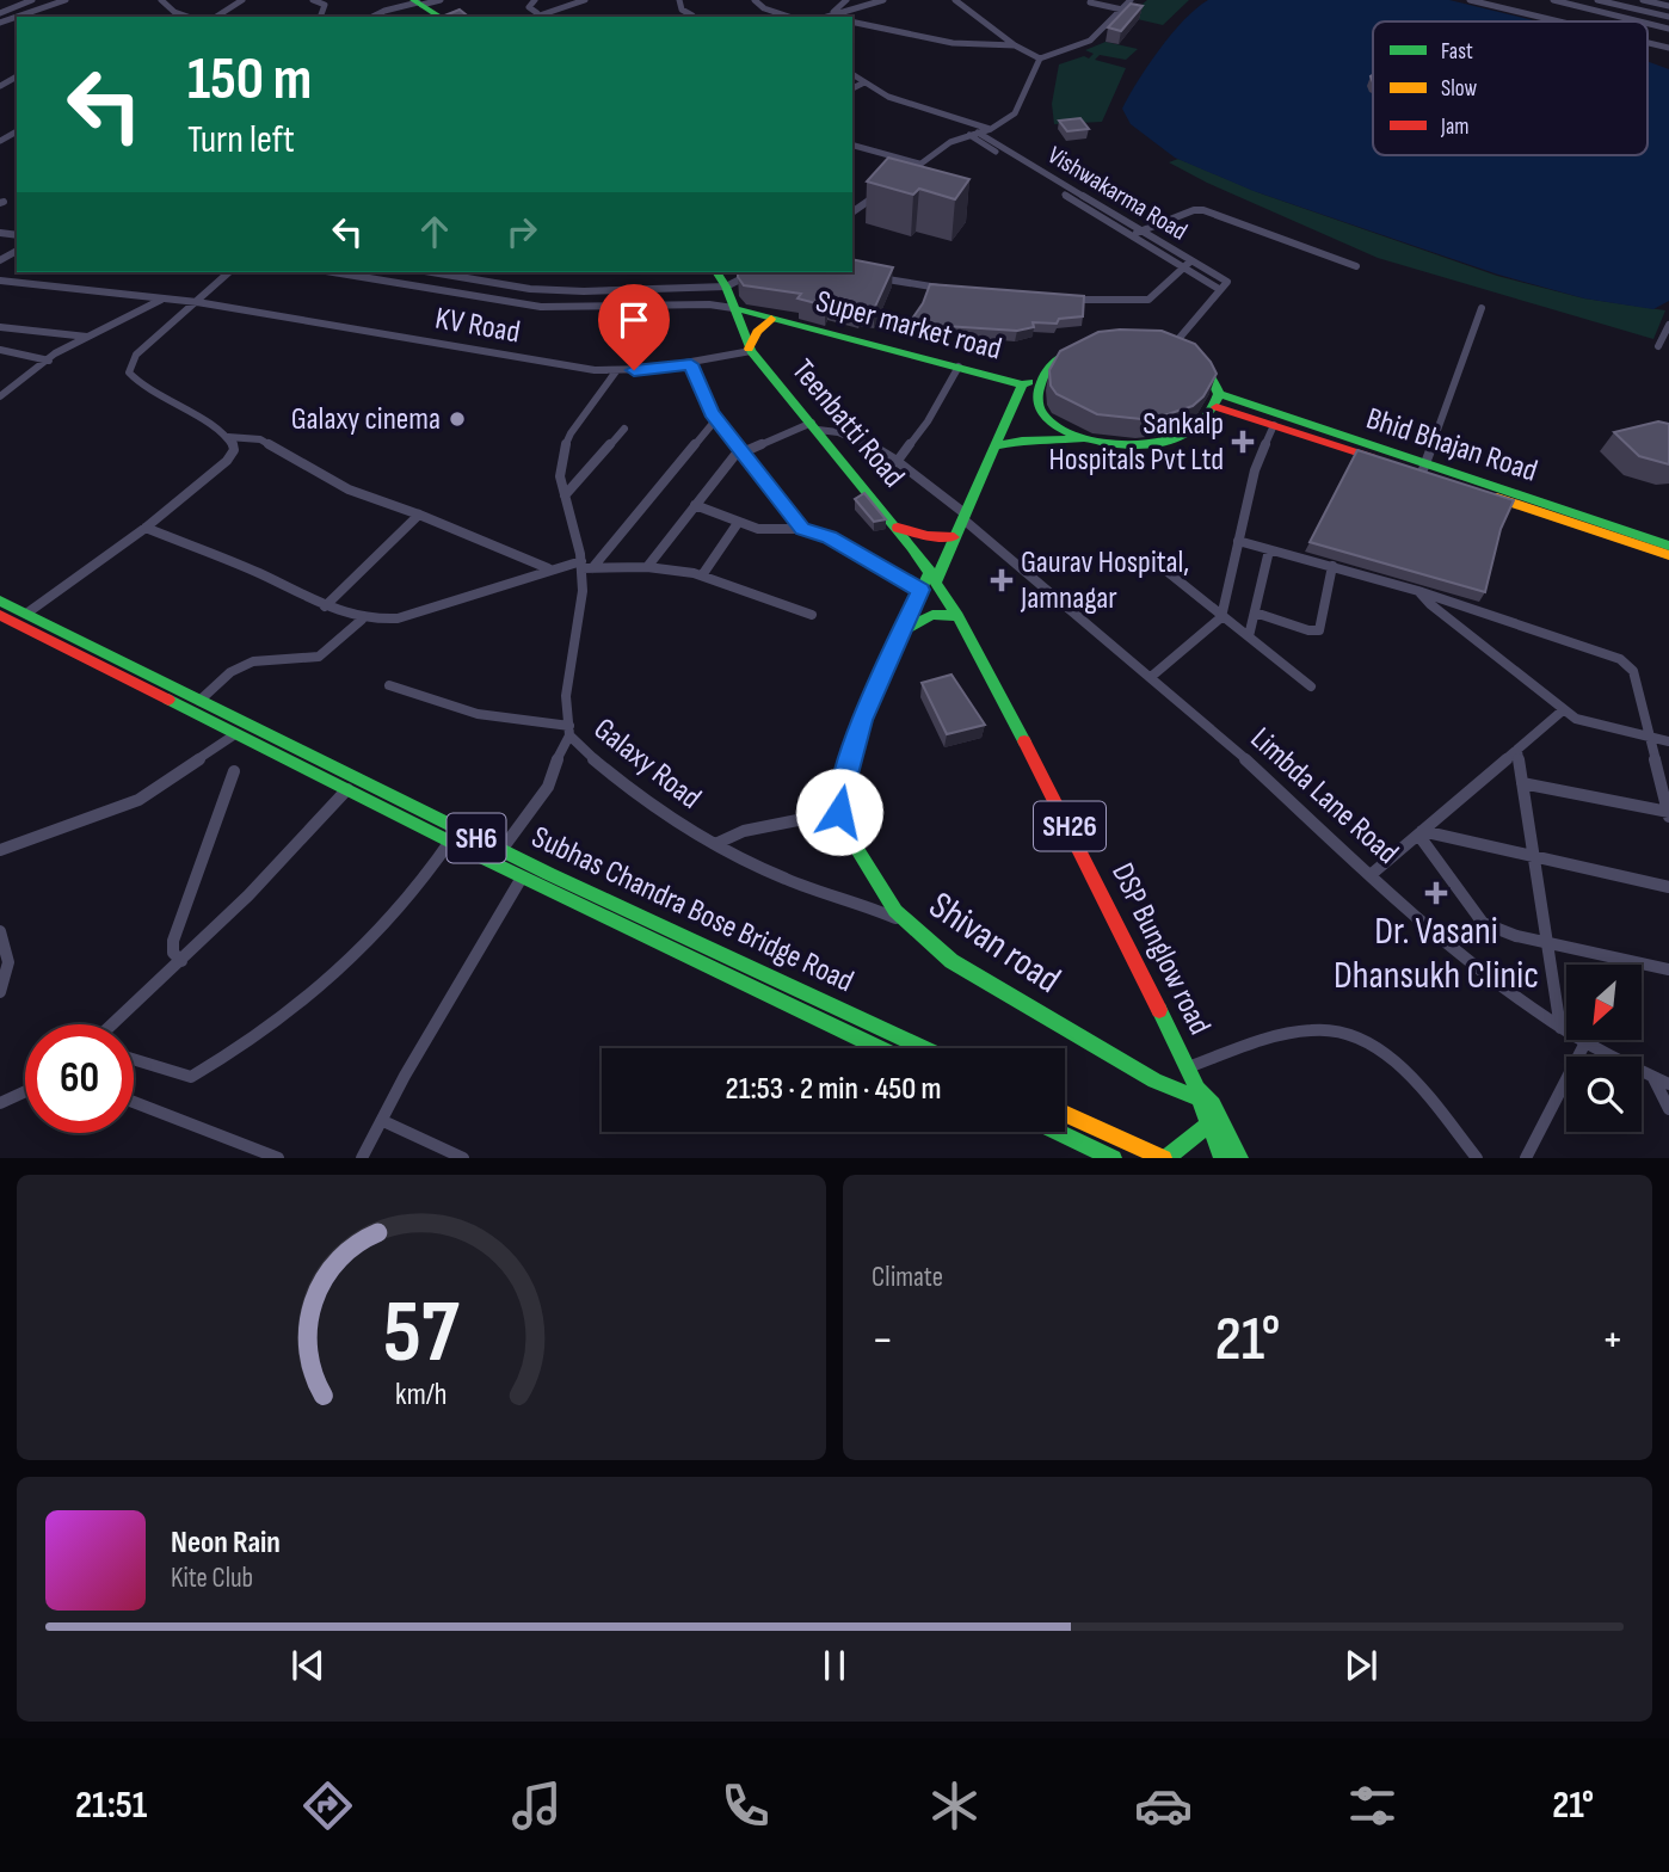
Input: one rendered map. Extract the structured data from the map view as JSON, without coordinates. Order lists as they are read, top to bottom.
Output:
{
  "streets": {
    "main road": [
      "Super market road",
      "Teenbatti Road",
      "Bhid Bhajan Road",
      "SH26",
      "SH6",
      "Subhas Chandra Bose Bridge Road",
      "Shivan road",
      "DSP Bunglow road"
    ],
    "street": [
      "Vishwakarma Road",
      "KV Road",
      "Galaxy Road",
      "Limbda Lane Road"
    ]
  },
  "crossings": [
    ["Vishwakarma Road", "Super market road"],
    ["Vishwakarma Road", "Bhid Bhajan Road"],
    ["KV Road", "Teenbatti Road"],
    ["KV Road", "Galaxy Road"],
    ["Super market road", "Teenbatti Road"],
    ["Super market road", "Bhid Bhajan Road"],
    ["Super market road", "Limbda Lane Road"],
    ["Super market road", "SH26"],
    ["Super market road", "DSP Bunglow road"],
    ["Teenbatti Road", "Limbda Lane Road"],
    ["Teenbatti Road", "SH26"],
    ["Teenbatti Road", "DSP Bunglow road"],
    ["Galaxy Road", "Shivan road"],
    ["Shivan road", "DSP Bunglow road"]
  ],
  "places": {
    "other": ["Galaxy cinema"],
    "health": ["Sankalp Hospitals Pvt Ltd", "Gaurav Hospital, Jamnagar", "Dr. Vasani Dhansukh Clinic"]
  },
  "legend": ["Fast", "Slow", "Jam"],
  "north": "bottom left",
  "page": {
    "turn": ["150 m", "Turn left"],
    "limit": "60",
    "trip": "21:53 · 2 min · 450 m",
    "tile": "Climate",
    "heat": ["−", "21°", "+"],
    "song": ["Neon Rain", "Kite Club"],
    "tabs": ["21:51", "21°"],
    "gauge": ["57", "km/h"]
  }
}
